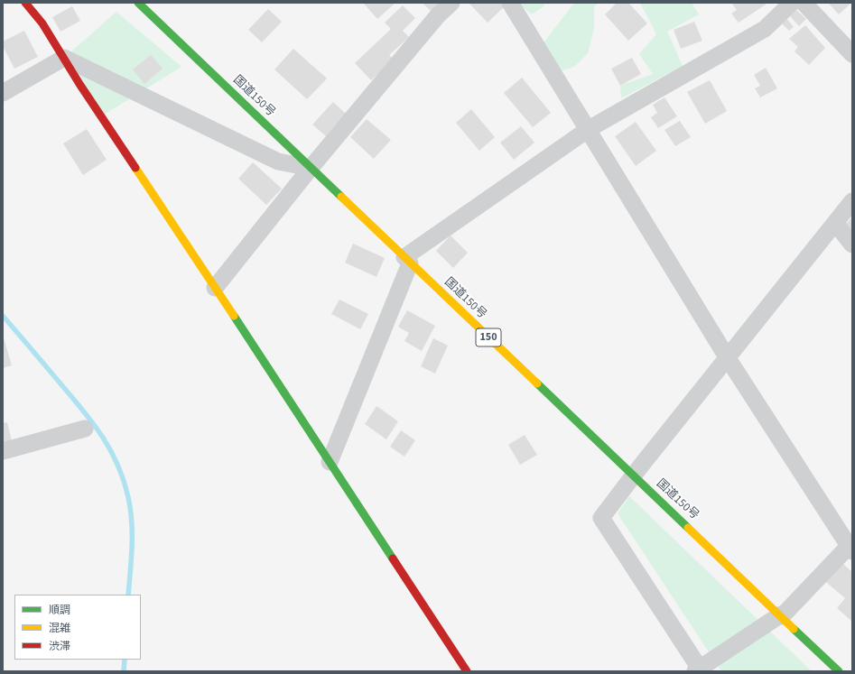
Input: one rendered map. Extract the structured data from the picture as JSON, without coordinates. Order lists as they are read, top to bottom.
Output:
{
  "streets": {
    "main road": ["国道150号", "150"]
  },
  "legend": ["順調", "混雑", "渋滞"]
}
